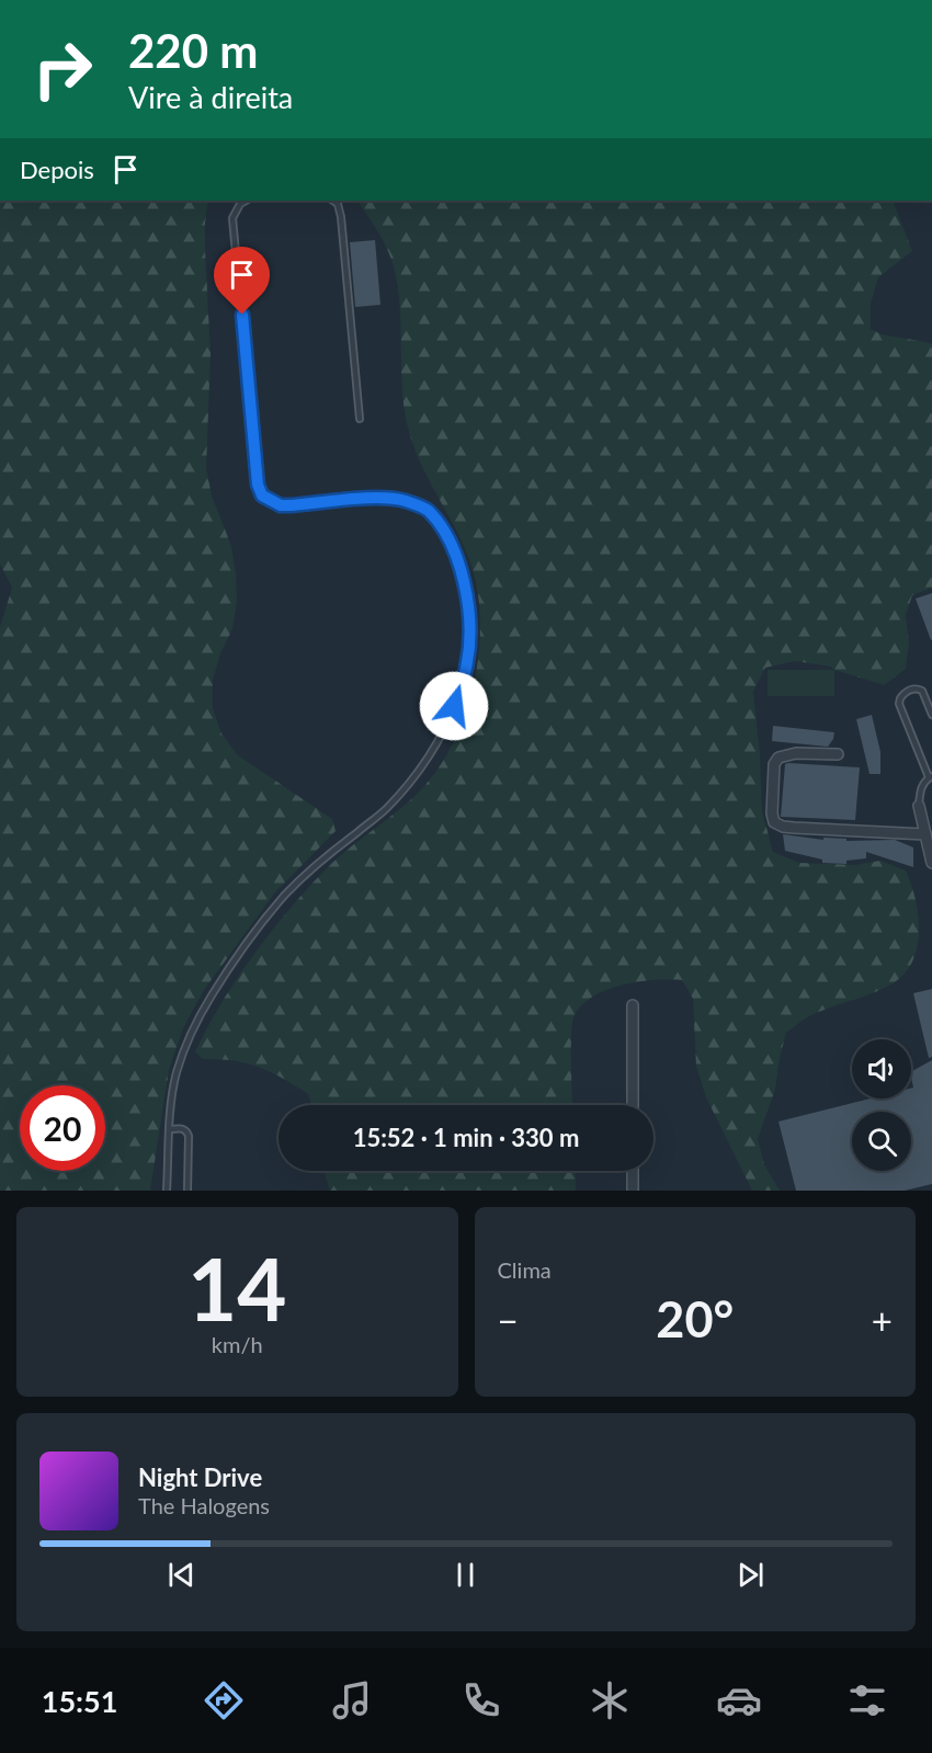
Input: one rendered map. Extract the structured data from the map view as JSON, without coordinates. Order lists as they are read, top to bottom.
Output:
{
  "page": {
    "turn": ["220 m", "Vire à direita"],
    "then": "Depois",
    "limit": "20",
    "trip": "15:52 · 1 min · 330 m",
    "tile": [
      ["14", "km/h"],
      "Clima"
    ],
    "heat": ["−", "20°", "+"],
    "song": ["Night Drive", "The Halogens"],
    "tabs": "15:51"
  }
}
